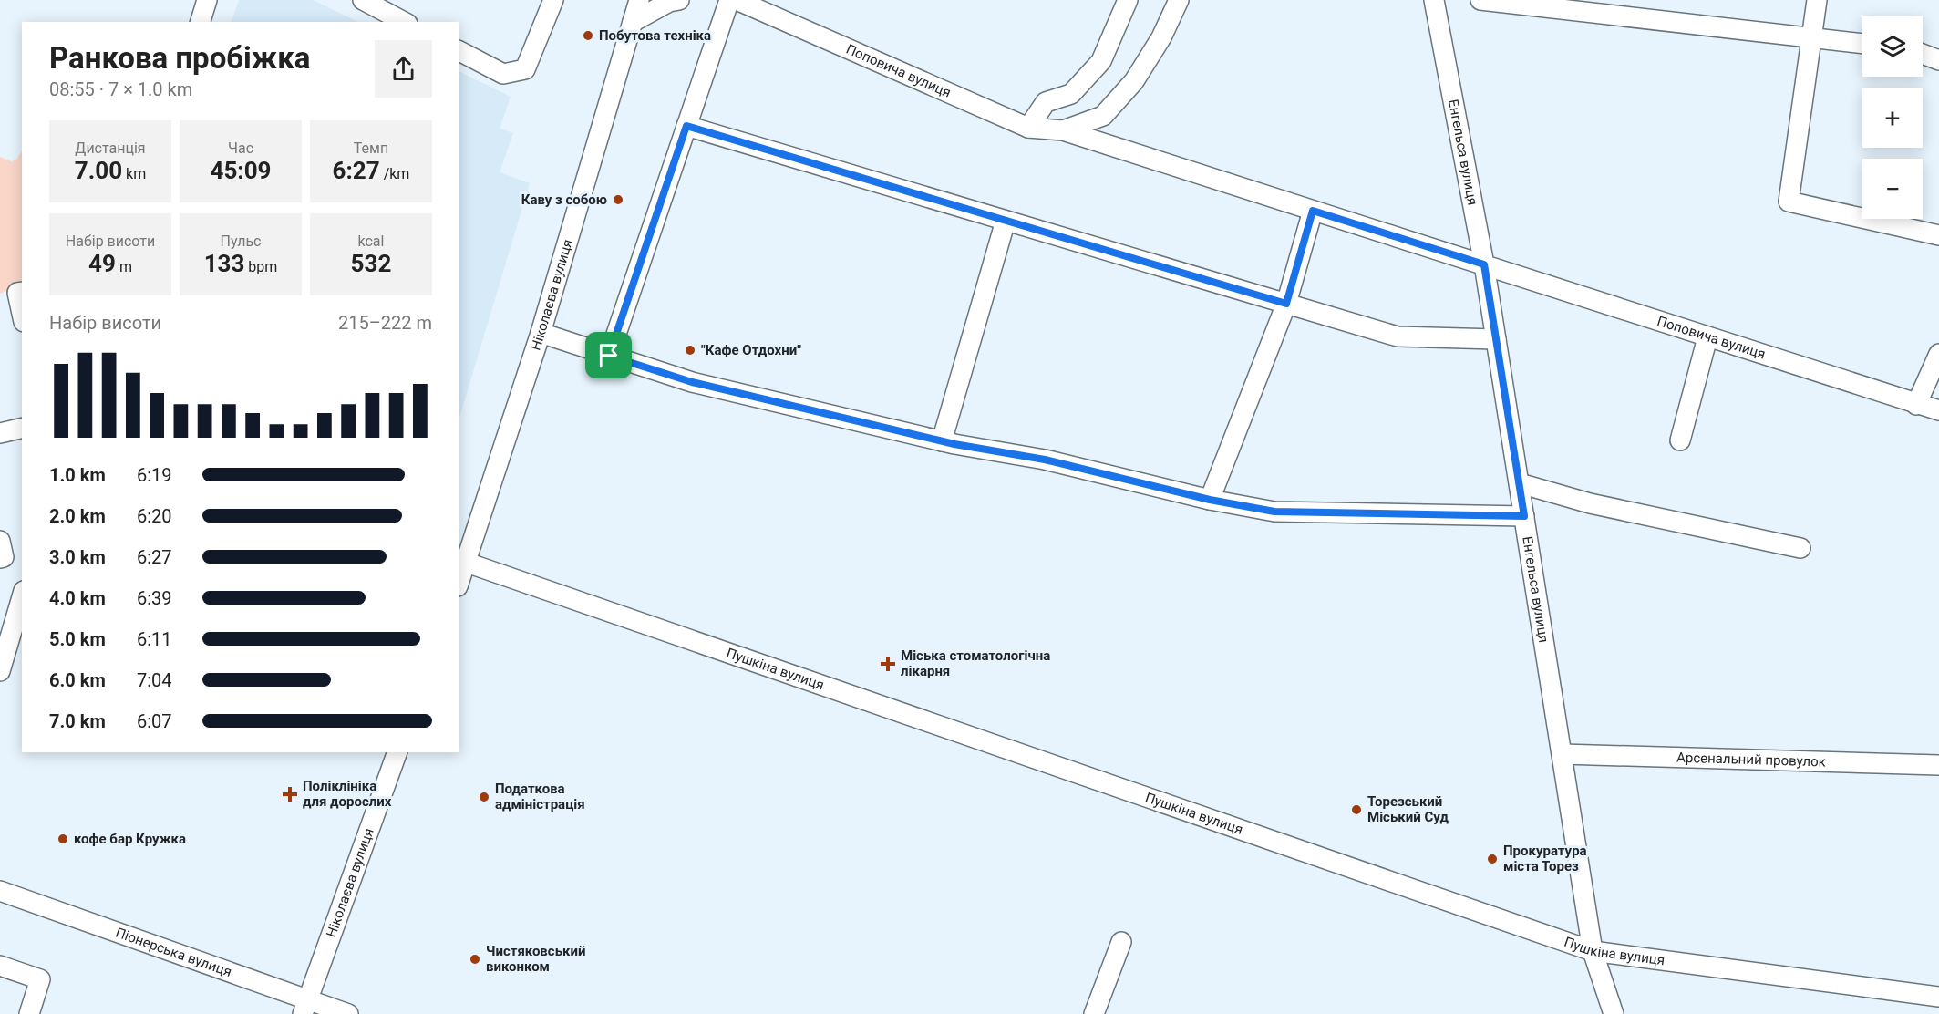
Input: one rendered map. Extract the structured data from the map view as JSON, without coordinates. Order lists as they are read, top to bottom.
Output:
{
  "streets": {
    "street": [
      "Поповича вулиця",
      "Енгельса вулиця",
      "Ніколаєва вулиця",
      "Пушкіна вулиця",
      "Арсенальний провулок",
      "Піонерська вулиця"
    ]
  },
  "crossings": [
    ["Поповича вулиця", "Енгельса вулиця"],
    ["Енгельса вулиця", "Пушкіна вулиця"],
    ["Енгельса вулиця", "Арсенальний провулок"],
    ["Ніколаєва вулиця", "Пушкіна вулиця"],
    ["Ніколаєва вулиця", "Піонерська вулиця"]
  ],
  "places": {
    "other": [
      "Побутова техніка",
      "Каву з собою",
      "\"Кафе Отдохни\"",
      "Податкова адміністрація",
      "Торезський Міський Суд",
      "кофе бар Кружка",
      "Прокуратура міста Торез",
      "Чистяковський виконком"
    ],
    "health": ["Міська стоматологічна лікарня", "Поліклініка для дорослих"]
  },
  "page": {
    "map_buttons": ["+", "−"],
    "heading": ["Ранкова пробіжка", "08:55 · 7 × 1.0 km"],
    "stats": [
      ["Дистанція", "7.00 km"],
      ["Час", "45:09"],
      ["Темп", "6:27 /km"],
      ["Набір висоти", "49 m"],
      ["Пульс", "133 bpm"],
      ["kcal", "532"]
    ],
    "chart": ["Набір висоти", "215–222 m"],
    "list": [
      {
        "name": "1.0 km",
        "note": "6:19"
      },
      {
        "name": "2.0 km",
        "note": "6:20"
      },
      {
        "name": "3.0 km",
        "note": "6:27"
      },
      {
        "name": "4.0 km",
        "note": "6:39"
      },
      {
        "name": "5.0 km",
        "note": "6:11"
      },
      {
        "name": "6.0 km",
        "note": "7:04"
      },
      {
        "name": "7.0 km",
        "note": "6:07"
      }
    ]
  }
}
